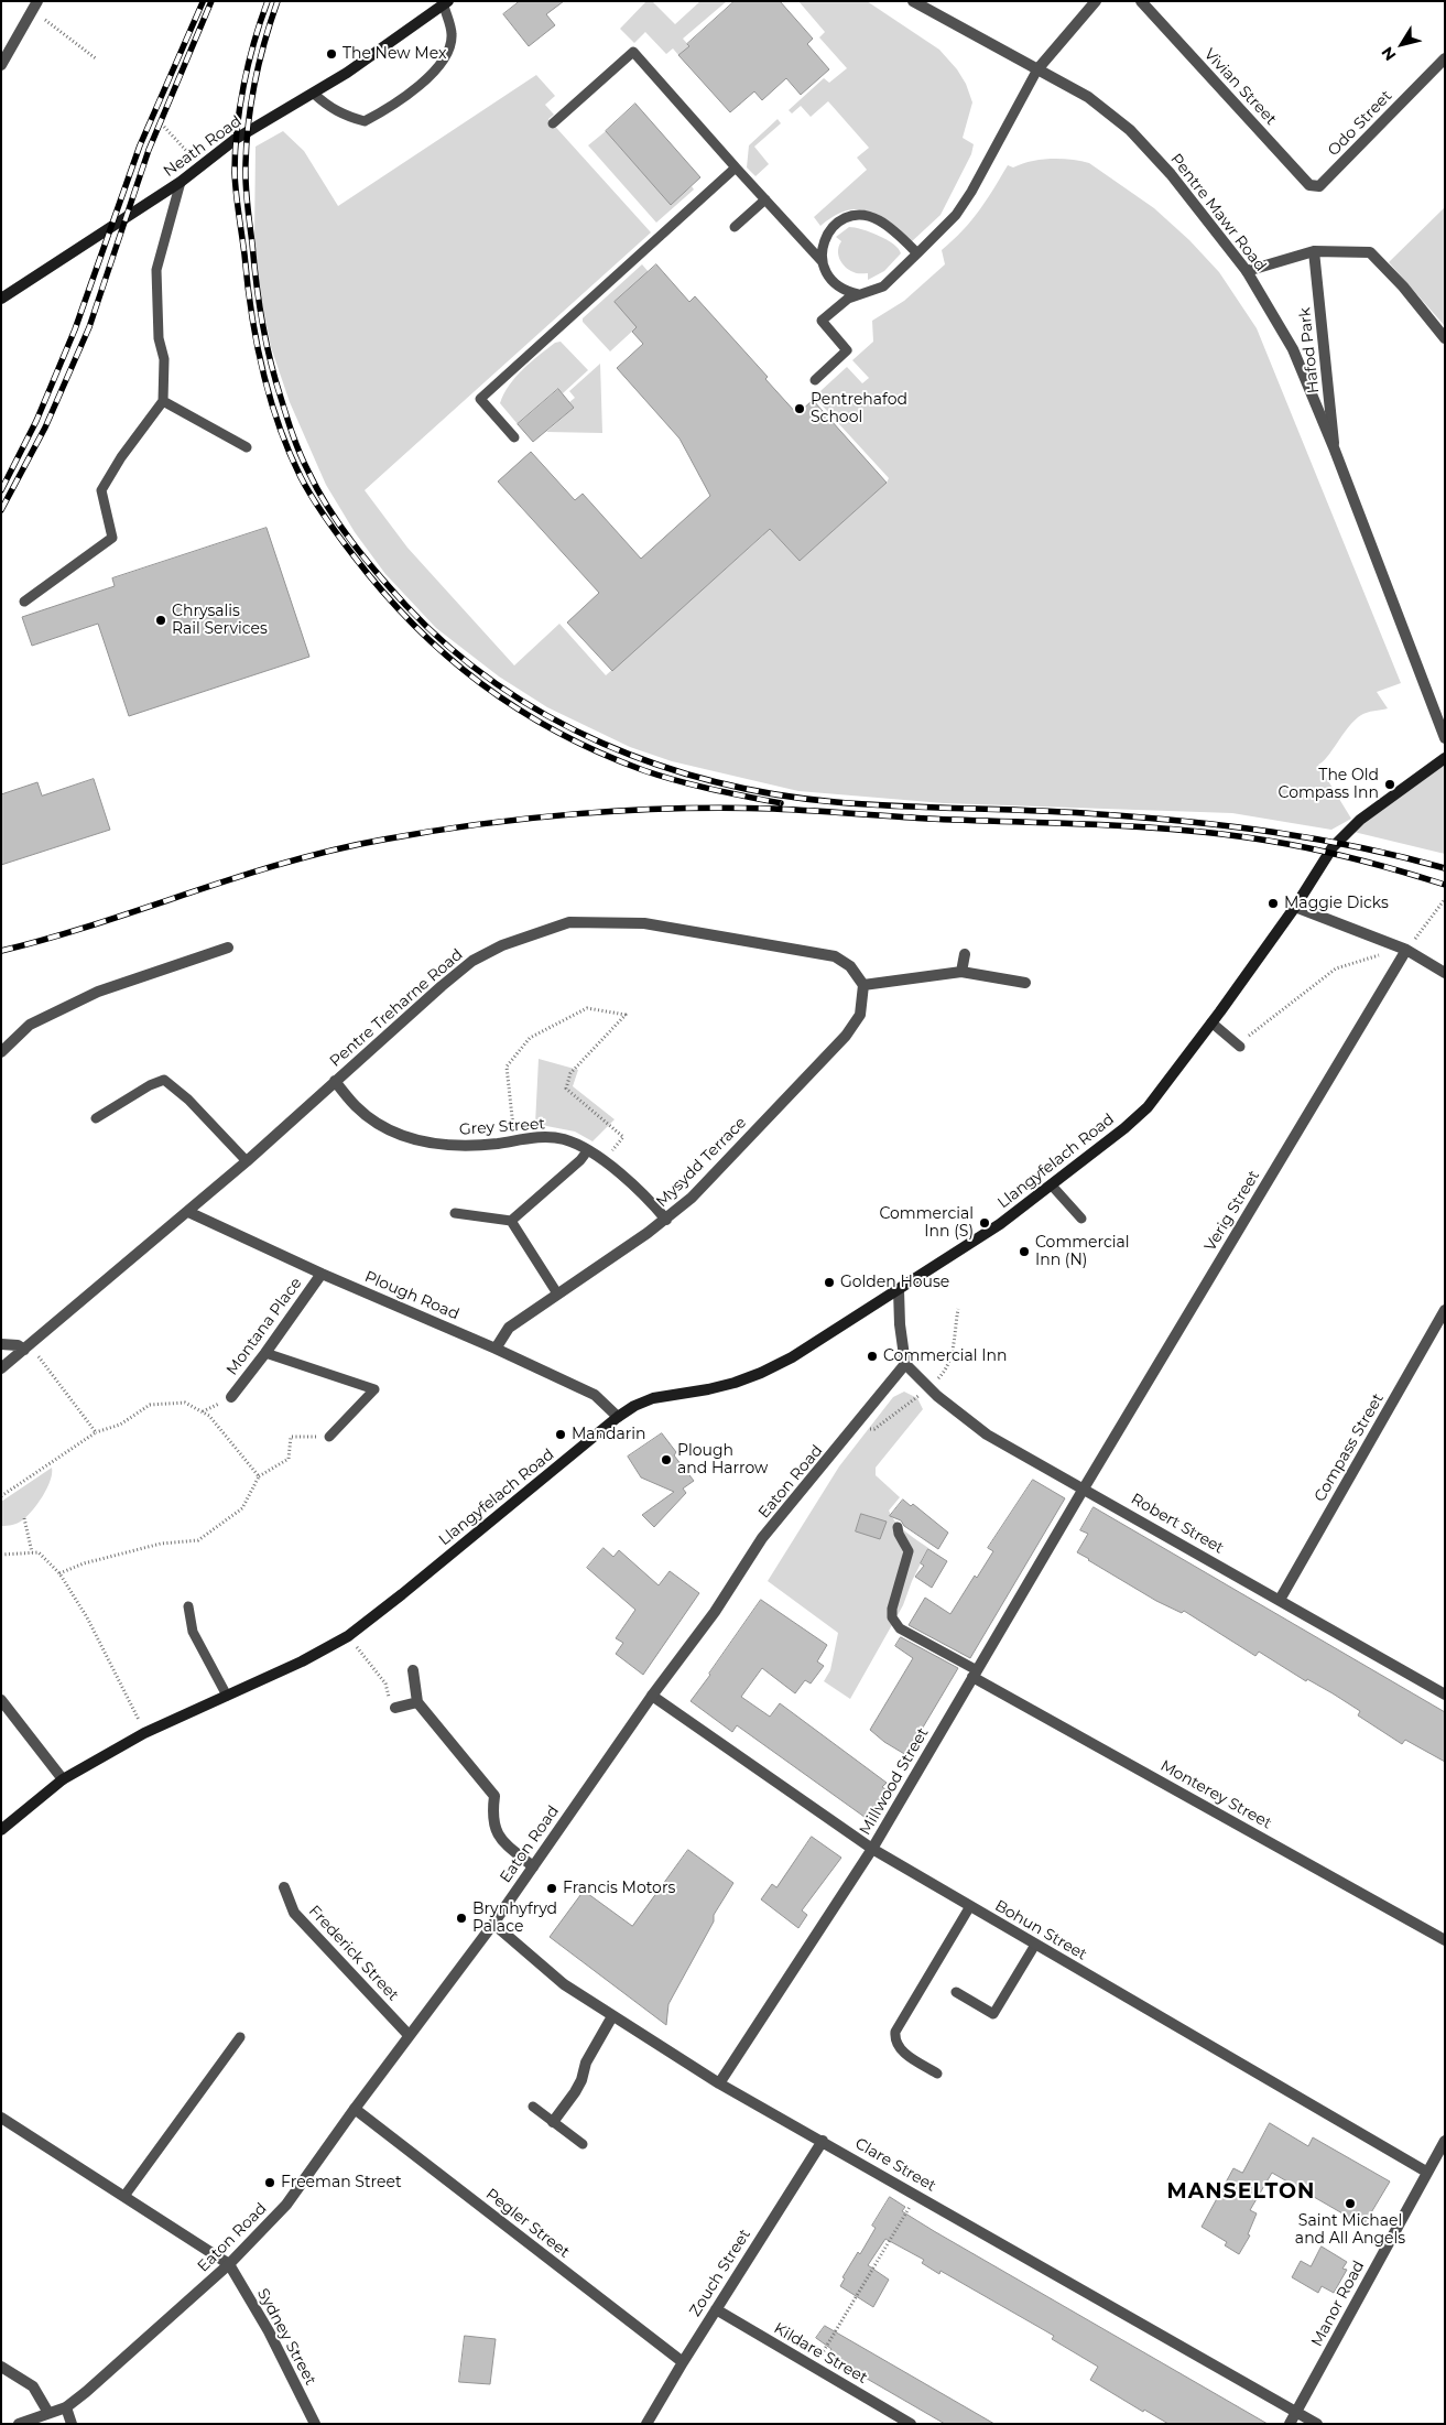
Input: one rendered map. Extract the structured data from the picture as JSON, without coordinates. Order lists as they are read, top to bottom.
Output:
{
  "streets": {
    "main road": ["Neath Road", "Llangyfelach Road"],
    "street": [
      "Vivian Street",
      "Odo Street",
      "Pentre Mawr Road",
      "Hafod Park",
      "Pentre Treharne Road",
      "Grey Street",
      "Mysydd Terrace",
      "Verig Street",
      "Plough Road",
      "Montana Place",
      "Compass Street",
      "Eaton Road",
      "Robert Street",
      "Millwood Street",
      "Monterey Street",
      "Bohun Street",
      "Frederick Street",
      "Clare Street",
      "Pegler Street",
      "Zouch Street",
      "Manor Road",
      "Sydney Street",
      "Kildare Street"
    ]
  },
  "crossings": [
    ["Vivian Street", "Odo Street"],
    ["Pentre Mawr Road", "Hafod Park"],
    ["Pentre Treharne Road", "Grey Street"],
    ["Pentre Treharne Road", "Mysydd Terrace"],
    ["Pentre Treharne Road", "Plough Road"],
    ["Grey Street", "Mysydd Terrace"],
    ["Llangyfelach Road", "Plough Road"],
    ["Mysydd Terrace", "Plough Road"],
    ["Verig Street", "Robert Street"],
    ["Verig Street", "Millwood Street"],
    ["Plough Road", "Montana Place"],
    ["Compass Street", "Robert Street"],
    ["Eaton Road", "Robert Street"],
    ["Eaton Road", "Bohun Street"],
    ["Eaton Road", "Frederick Street"],
    ["Eaton Road", "Clare Street"],
    ["Eaton Road", "Pegler Street"],
    ["Eaton Road", "Sydney Street"],
    ["Robert Street", "Millwood Street"],
    ["Millwood Street", "Monterey Street"],
    ["Millwood Street", "Bohun Street"],
    ["Millwood Street", "Clare Street"],
    ["Bohun Street", "Manor Road"],
    ["Clare Street", "Zouch Street"],
    ["Clare Street", "Manor Road"],
    ["Pegler Street", "Zouch Street"],
    ["Zouch Street", "Kildare Street"]
  ],
  "districts": ["MANSELTON"],
  "places": [
    "The New Mex",
    "Pentrehafod School",
    "Chrysalis Rail Services",
    "The Old Compass Inn",
    "Maggie Dicks",
    "Commercial Inn (S)",
    "Commercial Inn (N)",
    "Golden House",
    "Commercial Inn",
    "Mandarin",
    "Plough and Harrow",
    "Francis Motors",
    "Brynhyfryd Palace",
    "Freeman Street",
    "Saint Michael and All Angels"
  ],
  "north": "bottom left"
}
